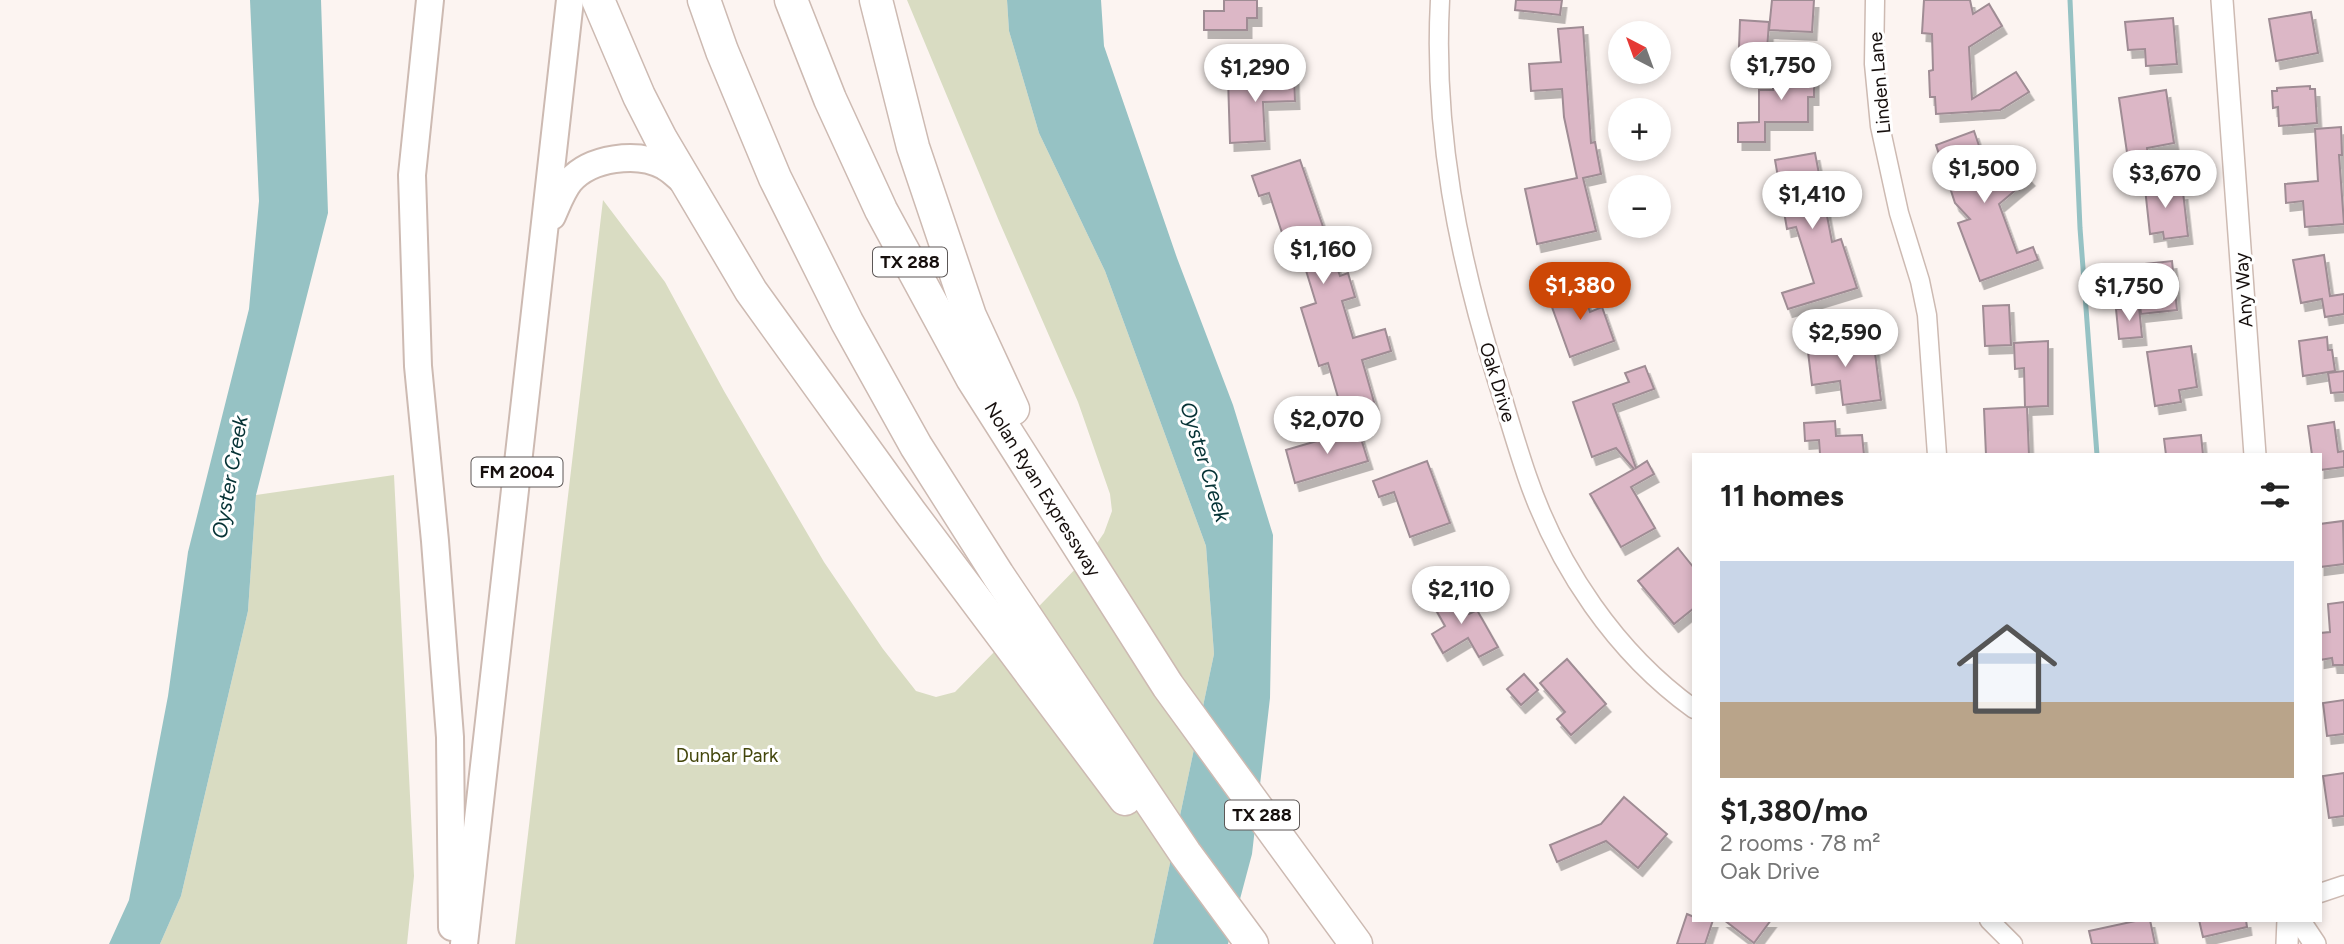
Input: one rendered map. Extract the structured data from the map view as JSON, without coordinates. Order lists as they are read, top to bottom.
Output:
{
  "streets": {
    "highway": ["TX 288", "Nolan Ryan Expressway"],
    "main road": ["FM 2004"],
    "street": ["Linden Lane", "Any Way", "Oak Drive"]
  },
  "crossings": [
    ["TX 288", "Nolan Ryan Expressway"]
  ],
  "water": ["Oyster Creek"],
  "parks": ["Dunbar Park"],
  "north": "top left",
  "page": {
    "map_buttons": ["+", "−"],
    "price": [
      "$1,750",
      "$1,290",
      "$1,500",
      "$3,670",
      "$1,410",
      "$1,160",
      "$1,380",
      "$1,750",
      "$2,590",
      "$2,070",
      "$2,110"
    ],
    "heading": "11 homes",
    "list": [
      {
        "name": "$1,380/mo",
        "note": "2 rooms · 78 m² · Oak Drive"
      }
    ]
  }
}
